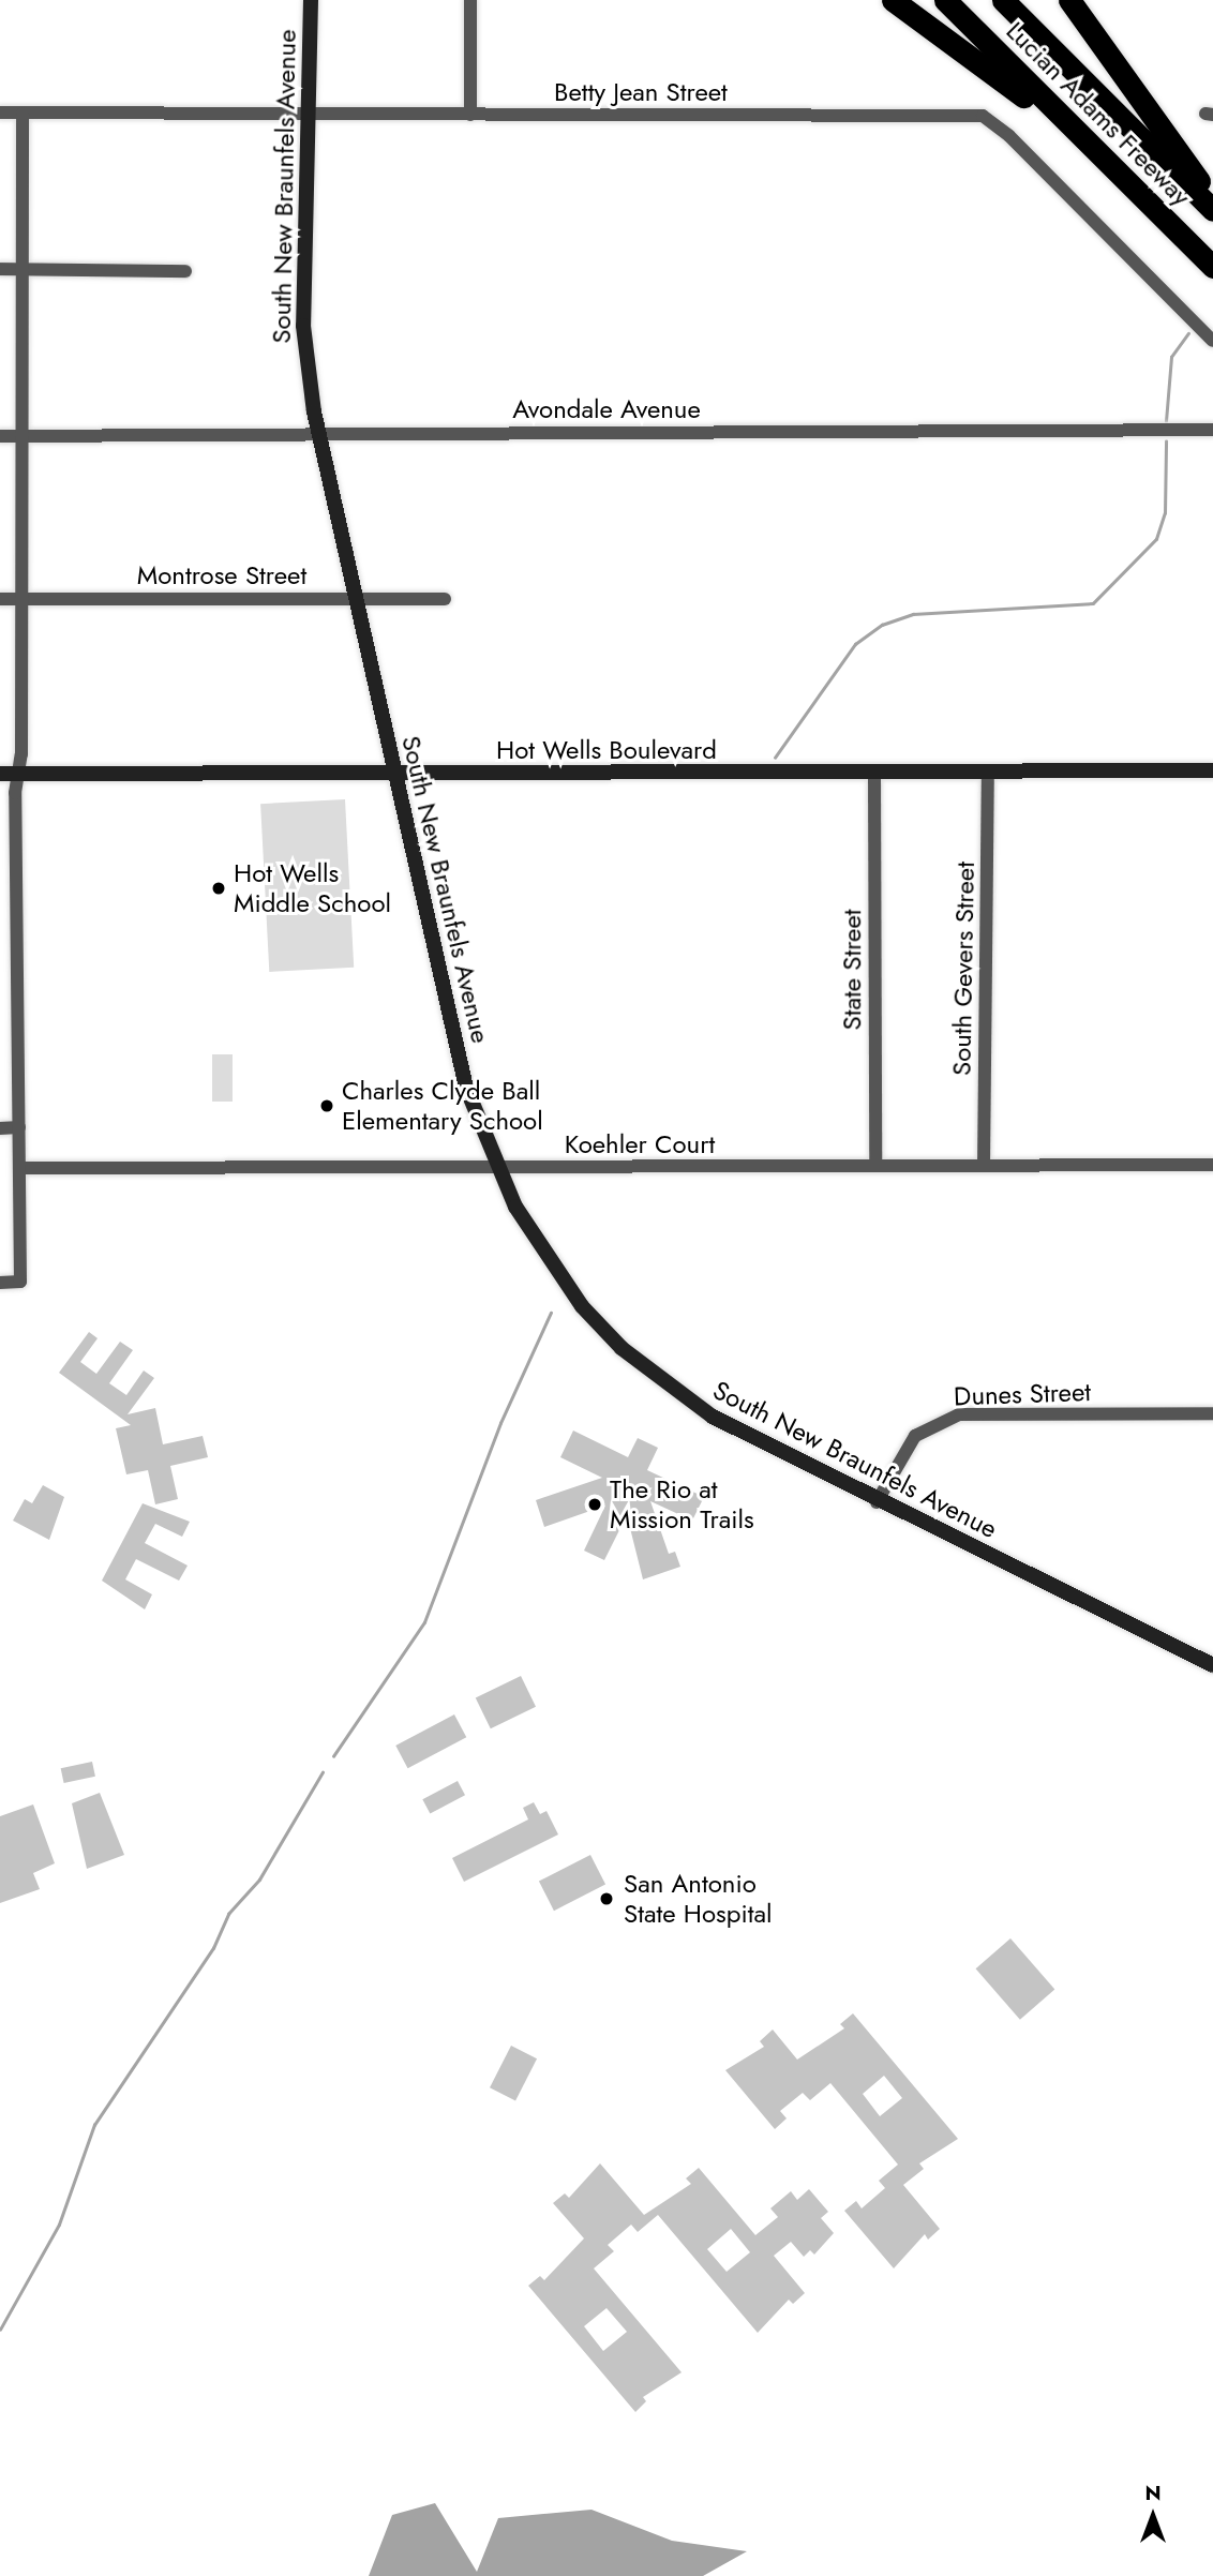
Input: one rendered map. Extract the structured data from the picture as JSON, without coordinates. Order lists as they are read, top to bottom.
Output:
{
  "streets": {
    "highway": ["Lucian Adams Freeway"],
    "main road": ["South New Braunfels Avenue", "Hot Wells Boulevard"],
    "street": [
      "Betty Jean Street",
      "Avondale Avenue",
      "Montrose Street",
      "South Gevers Street",
      "State Street",
      "Koehler Court",
      "Dunes Street"
    ]
  },
  "crossings": [
    ["Betty Jean Street", "South New Braunfels Avenue"],
    ["South New Braunfels Avenue", "Avondale Avenue"],
    ["South New Braunfels Avenue", "Montrose Street"],
    ["South New Braunfels Avenue", "Hot Wells Boulevard"],
    ["South New Braunfels Avenue", "Koehler Court"],
    ["South New Braunfels Avenue", "Dunes Street"],
    ["Hot Wells Boulevard", "South Gevers Street"],
    ["Hot Wells Boulevard", "State Street"],
    ["South Gevers Street", "Koehler Court"],
    ["State Street", "Koehler Court"]
  ],
  "places": [
    "Hot Wells Middle School",
    "Charles Clyde Ball Elementary School",
    "The Rio at Mission Trails",
    "San Antonio State Hospital"
  ],
  "north": "top"
}
